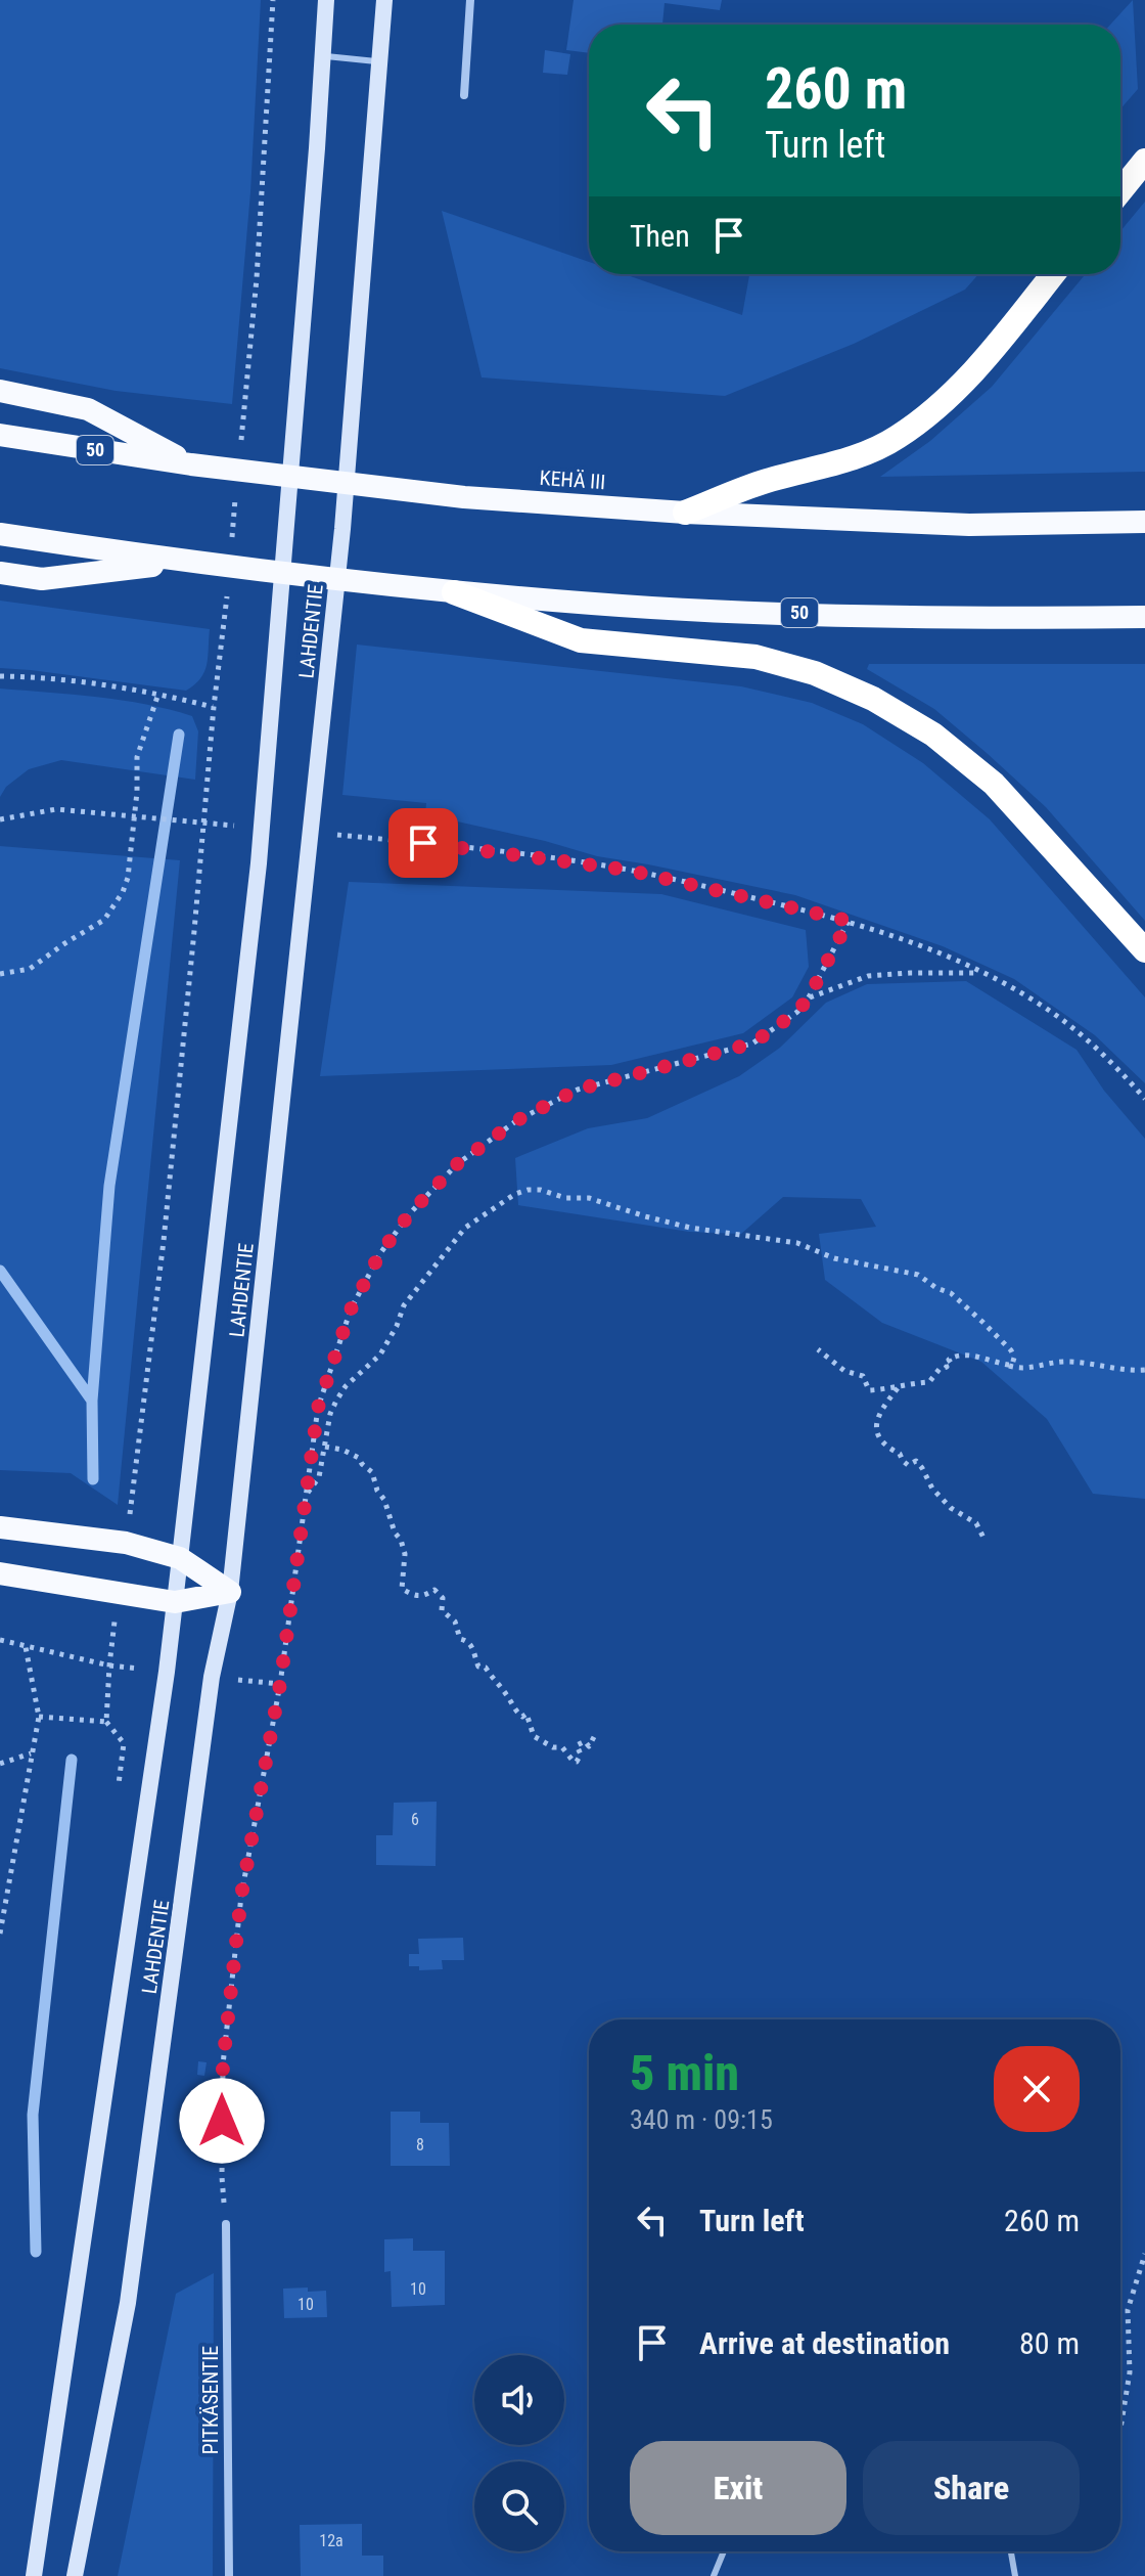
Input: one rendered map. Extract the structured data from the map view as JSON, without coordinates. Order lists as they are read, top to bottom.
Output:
{
  "streets": {
    "highway": ["50", "KEHÄ III"],
    "main road": ["LAHDENTIE"],
    "street": ["PITKÄSENTIE"]
  },
  "house_numbers": [
    "6",
    "8",
    "10",
    "10",
    "12a"
  ],
  "page": {
    "turn": ["260 m", "Turn left"],
    "then": "Then",
    "heading": ["5 min", "340 m · 09:15"],
    "list": [
      {
        "name": "Turn left",
        "value": "260 m"
      },
      {
        "name": "Arrive at destination",
        "value": "80 m"
      }
    ],
    "buttons": ["Exit", "Share"]
  }
}
